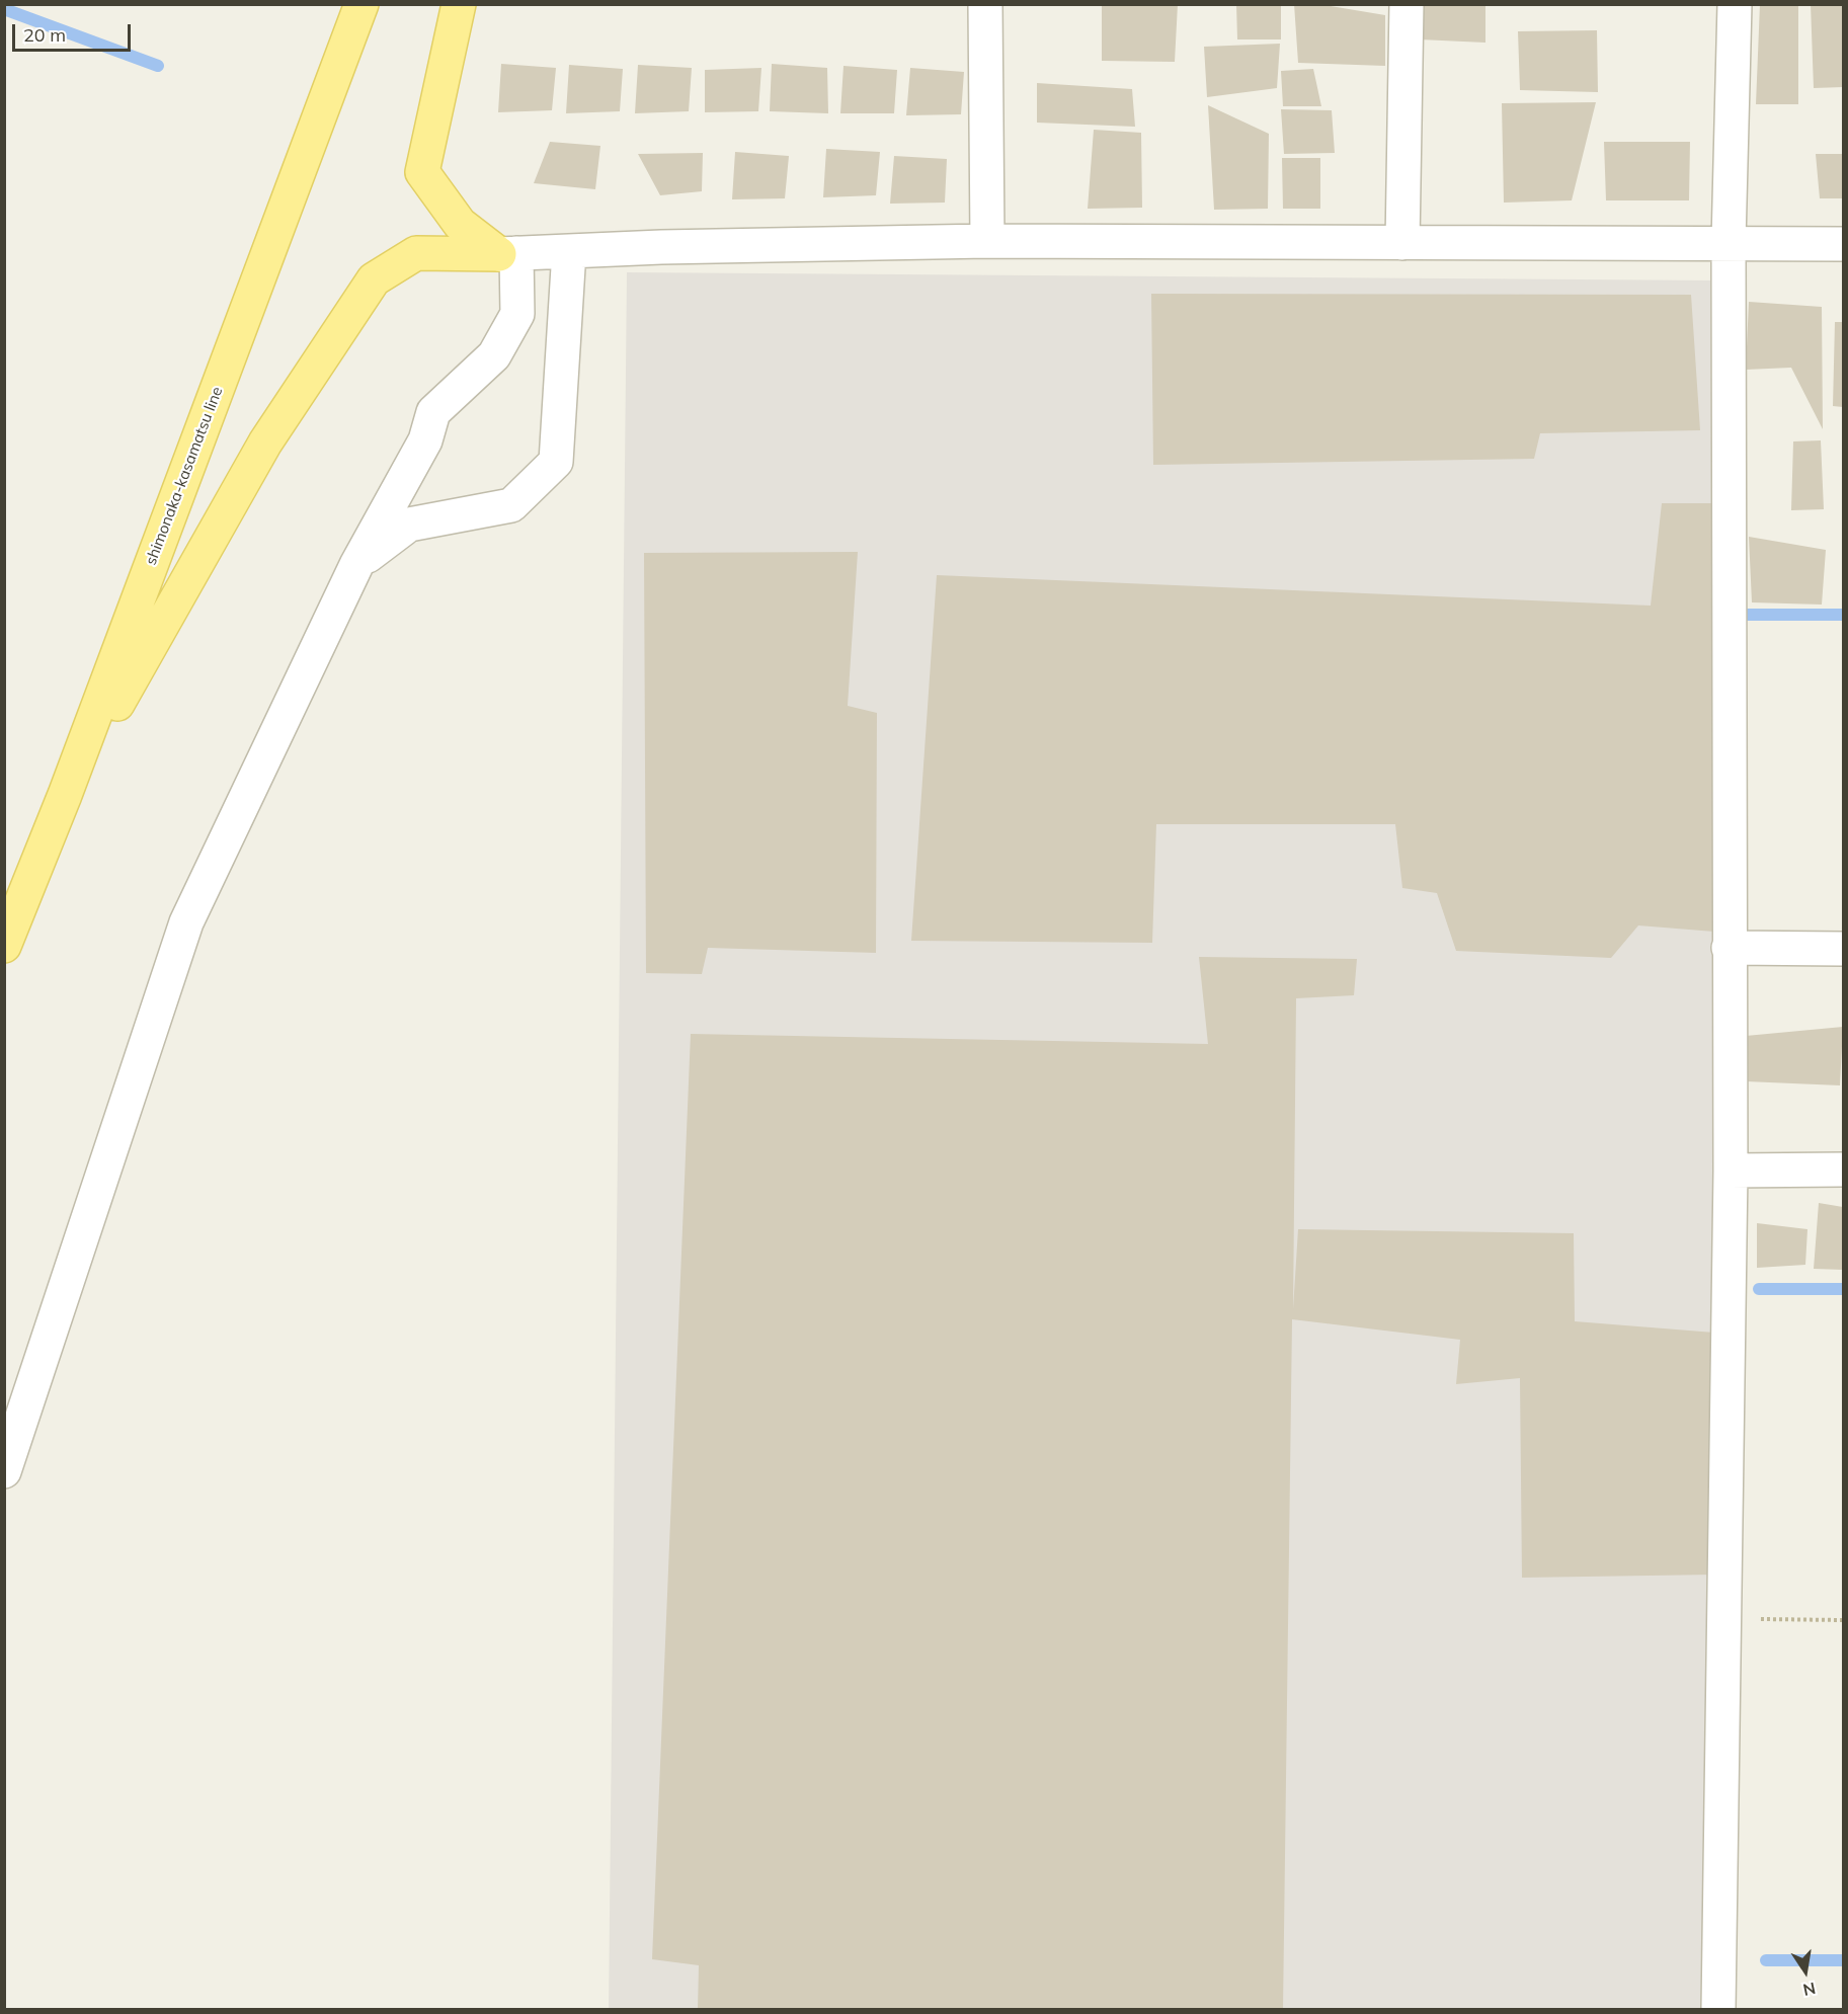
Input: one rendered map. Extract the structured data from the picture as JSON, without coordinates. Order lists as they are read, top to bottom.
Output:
{
  "streets": {
    "main road": ["shimonaka-kasamatsu line"]
  },
  "scale_bar": "20 m",
  "north": "bottom"
}
